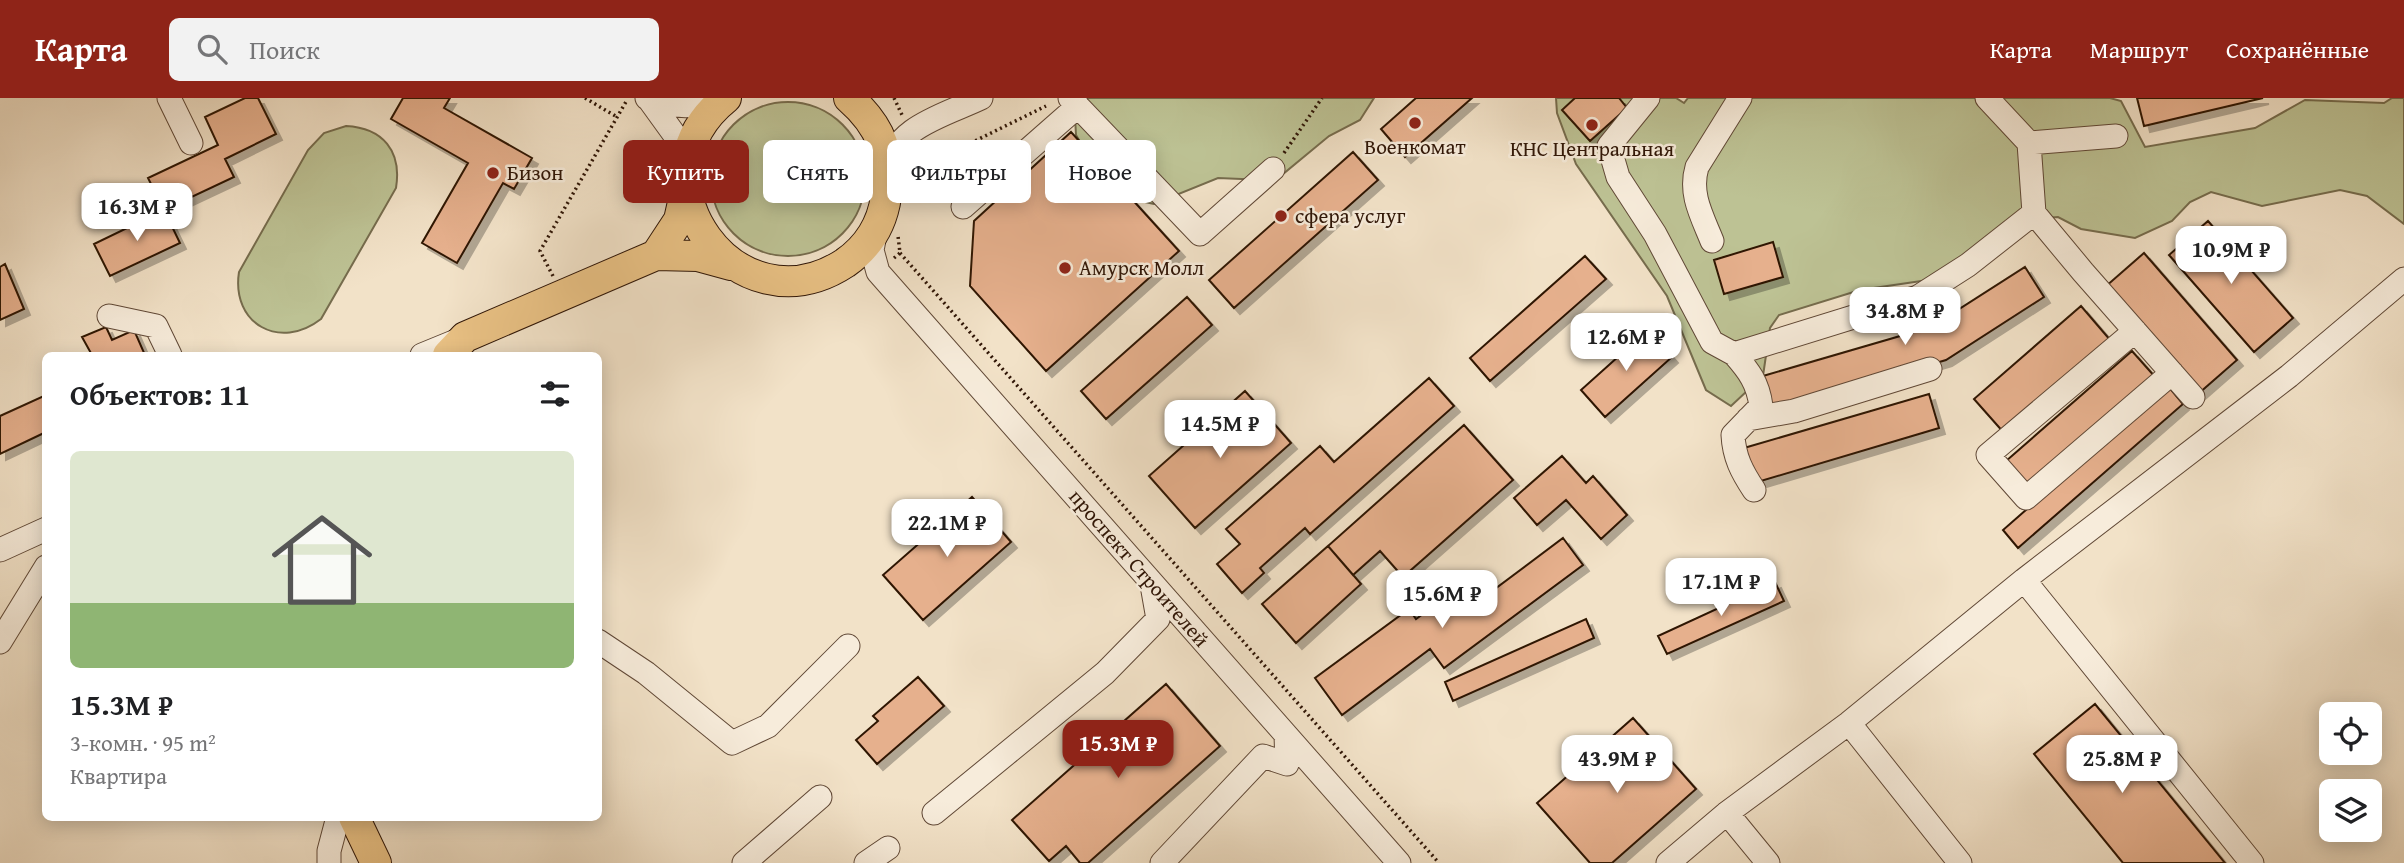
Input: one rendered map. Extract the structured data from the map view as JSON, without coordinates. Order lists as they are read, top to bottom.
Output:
{
  "streets": {
    "street": ["проспект Строителей"]
  },
  "places": [
    "Военкомат",
    "КНС Центральная",
    "Бизон",
    "сфера услуг",
    "Амурск Молл"
  ],
  "page": {
    "header": "Карта",
    "search": "Поиск",
    "nav": ["Карта", "Маршрут", "Сохранённые"],
    "chip": [
      "Купить",
      "Снять",
      "Фильтры",
      "Новое"
    ],
    "price": [
      "16.3M ₽",
      "10.9M ₽",
      "34.8M ₽",
      "12.6M ₽",
      "14.5M ₽",
      "22.1M ₽",
      "17.1M ₽",
      "15.6M ₽",
      "15.3M ₽",
      "43.9M ₽",
      "25.8M ₽"
    ],
    "heading": "Объектов: 11",
    "list": [
      {
        "name": "15.3M ₽",
        "note": "3-комн. · 95 m² · Квартира"
      }
    ]
  }
}
